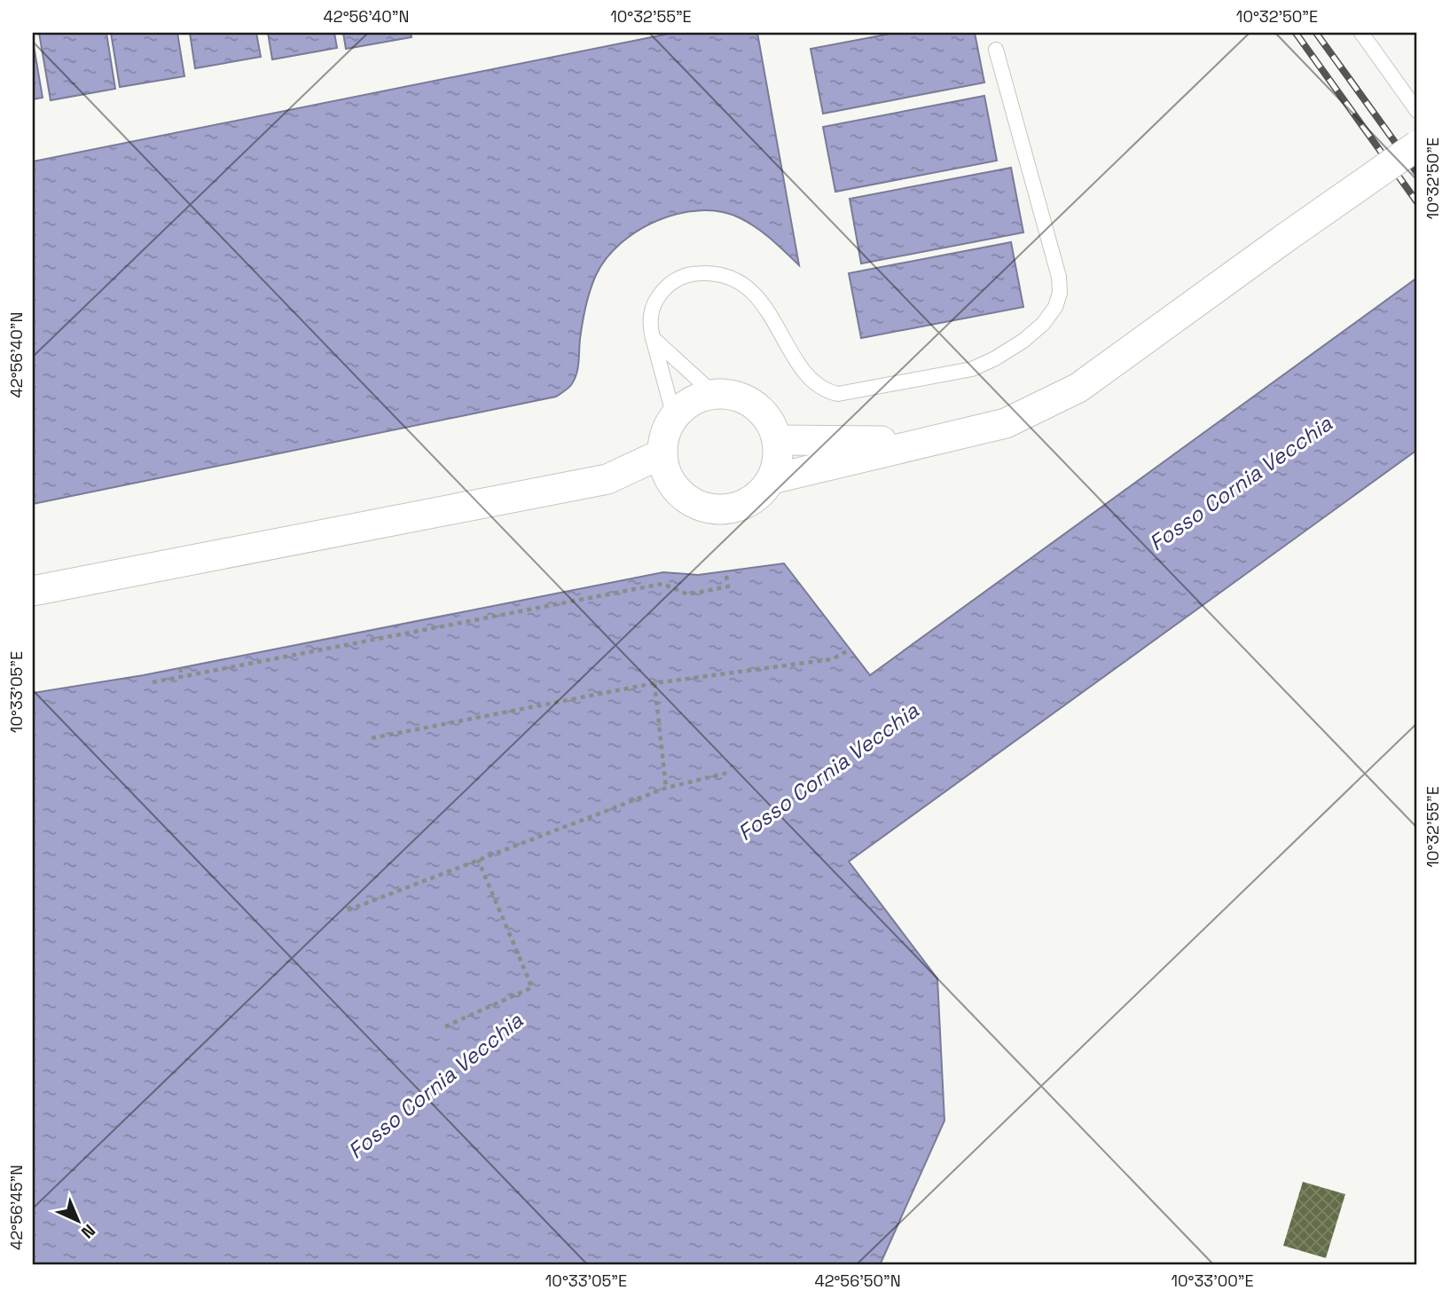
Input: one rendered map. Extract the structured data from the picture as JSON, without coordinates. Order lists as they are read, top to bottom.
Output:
{
  "water": ["Fosso Cornia Vecchia"],
  "north": "bottom right",
  "coordinates": [
    "42°56'40\"N",
    "10°32'55\"E",
    "10°32'50\"E",
    "10°33'05\"E",
    "42°56'45\"N",
    "42°56'50\"N",
    "10°33'00\"E"
  ]
}
